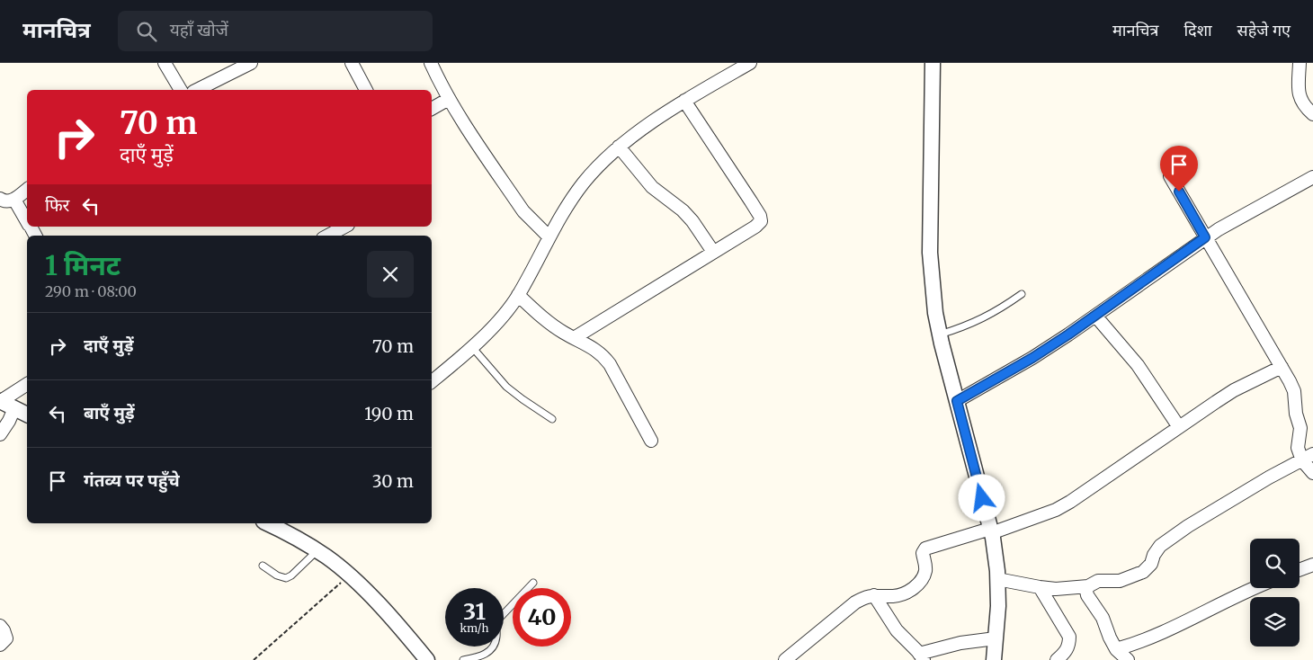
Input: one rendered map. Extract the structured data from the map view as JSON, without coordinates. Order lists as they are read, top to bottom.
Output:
{
  "page": {
    "header": "मानचित्र",
    "search": "यहाँ खोजें",
    "nav": ["मानचित्र", "दिशा", "सहेजे गए"],
    "turn": ["70 m", "दाएँ मुड़ें"],
    "then": "फिर",
    "heading": ["1 मिनट", "290 m · 08:00"],
    "list": [
      {
        "name": "दाएँ मुड़ें",
        "value": "70 m"
      },
      {
        "name": "बाएँ मुड़ें",
        "value": "190 m"
      },
      {
        "name": "गंतव्य पर पहुँचे",
        "value": "30 m"
      }
    ],
    "speed": "31 km/h",
    "limit": "40"
  }
}
